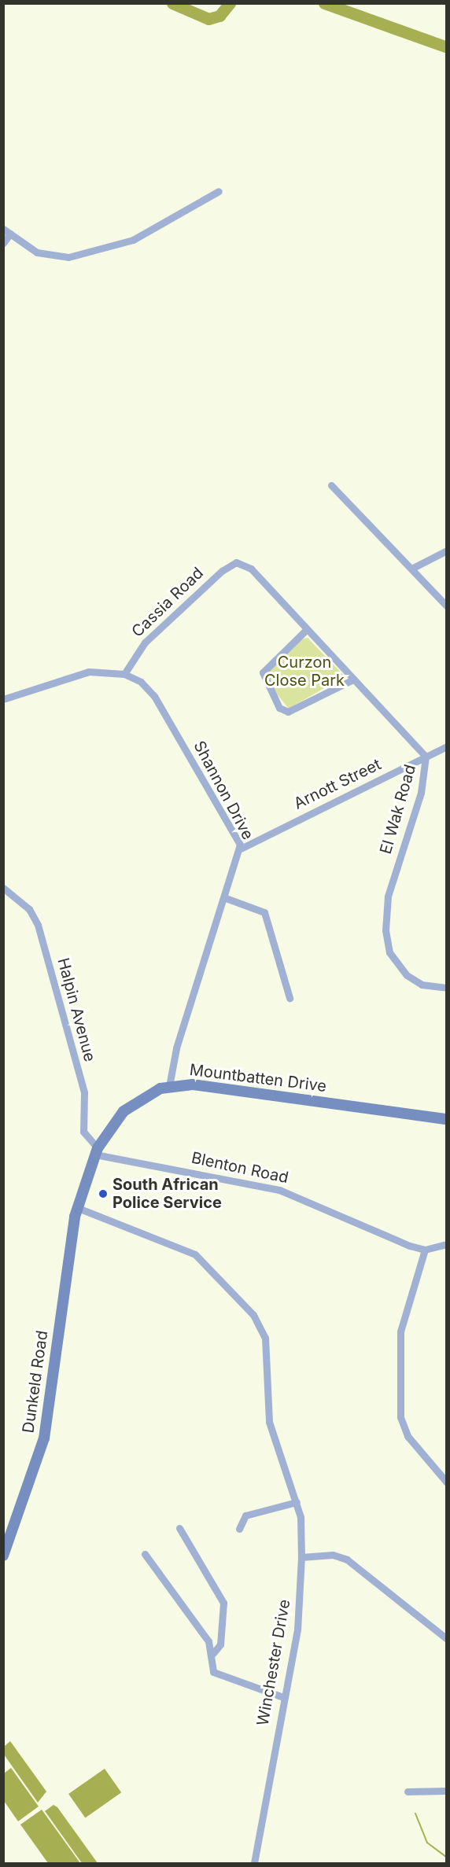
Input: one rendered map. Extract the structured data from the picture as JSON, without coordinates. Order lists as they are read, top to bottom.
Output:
{
  "streets": {
    "main road": ["Mountbatten Drive", "Dunkeld Road"],
    "street": [
      "Cassia Road",
      "Arnott Street",
      "Shannon Drive",
      "El Wak Road",
      "Halpin Avenue",
      "Blenton Road",
      "Winchester Drive"
    ]
  },
  "crossings": [
    ["Cassia Road", "Shannon Drive"],
    ["Cassia Road", "El Wak Road"],
    ["Arnott Street", "Shannon Drive"],
    ["Arnott Street", "El Wak Road"],
    ["Shannon Drive", "Mountbatten Drive"],
    ["Halpin Avenue", "Mountbatten Drive"],
    ["Halpin Avenue", "Blenton Road"],
    ["Mountbatten Drive", "Blenton Road"],
    ["Mountbatten Drive", "Dunkeld Road"],
    ["Mountbatten Drive", "Winchester Drive"],
    ["Dunkeld Road", "Winchester Drive"]
  ],
  "parks": ["Curzon Close Park"],
  "places": ["South African Police Service"]
}
